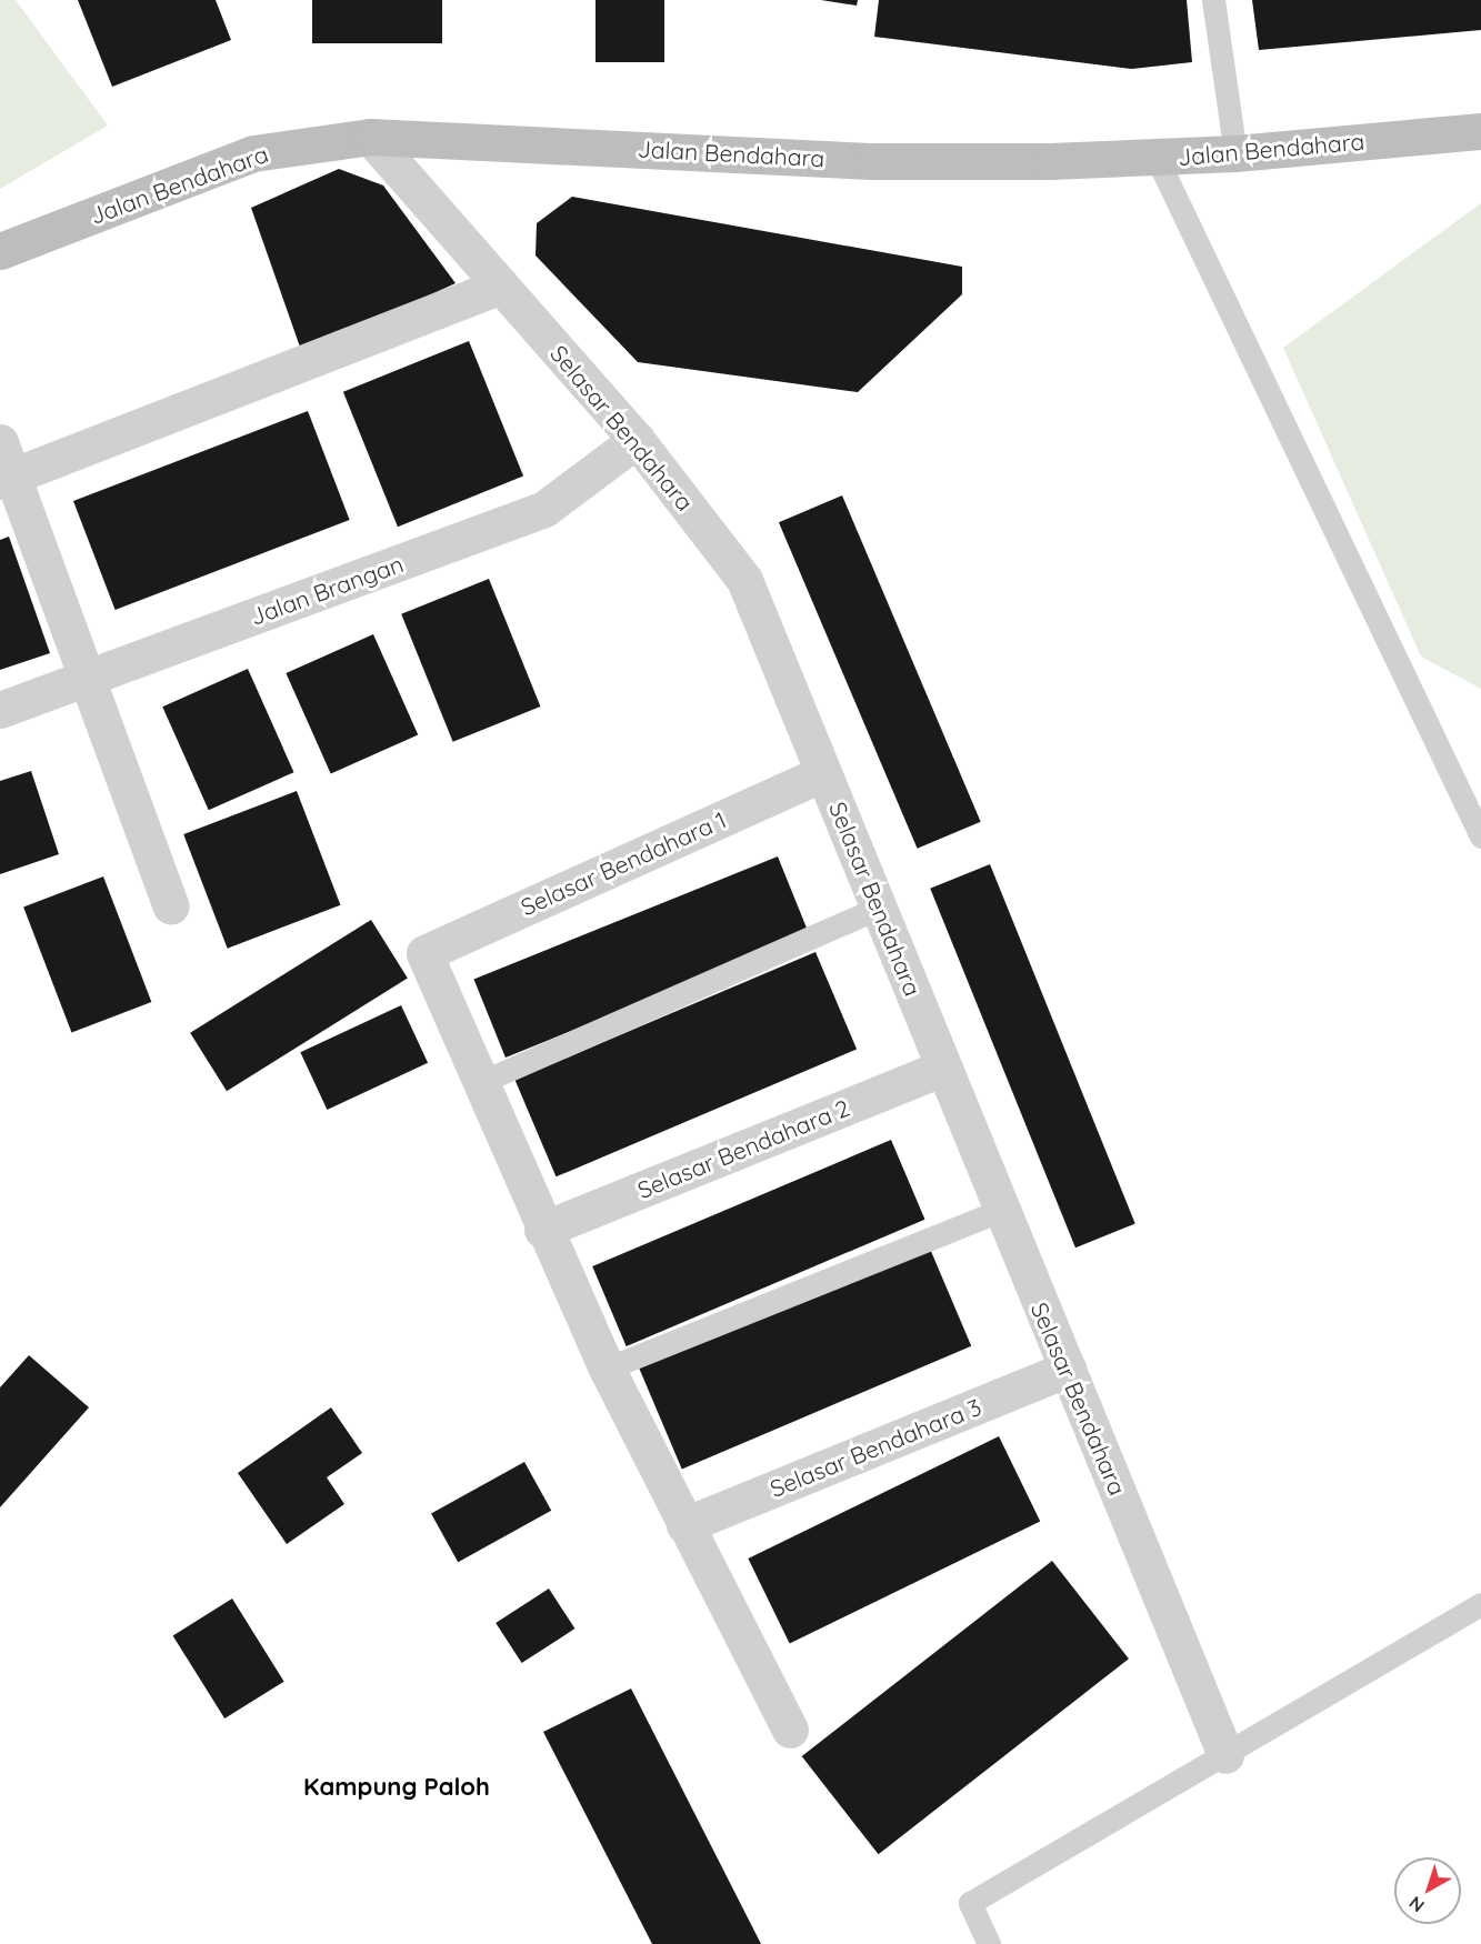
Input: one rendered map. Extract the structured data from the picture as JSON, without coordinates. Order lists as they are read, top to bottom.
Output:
{
  "streets": {
    "main road": ["Jalan Bendahara"],
    "street": [
      "Selasar Bendahara",
      "Jalan Brangan",
      "Selasar Bendahara 1",
      "Selasar Bendahara 2",
      "Selasar Bendahara 3"
    ]
  },
  "crossings": [
    ["Jalan Bendahara", "Selasar Bendahara"],
    ["Selasar Bendahara", "Jalan Brangan"],
    ["Selasar Bendahara", "Selasar Bendahara 1"],
    ["Selasar Bendahara", "Selasar Bendahara 2"],
    ["Selasar Bendahara", "Selasar Bendahara 3"]
  ],
  "districts": ["Kampung Paloh"],
  "north": "bottom left"
}
